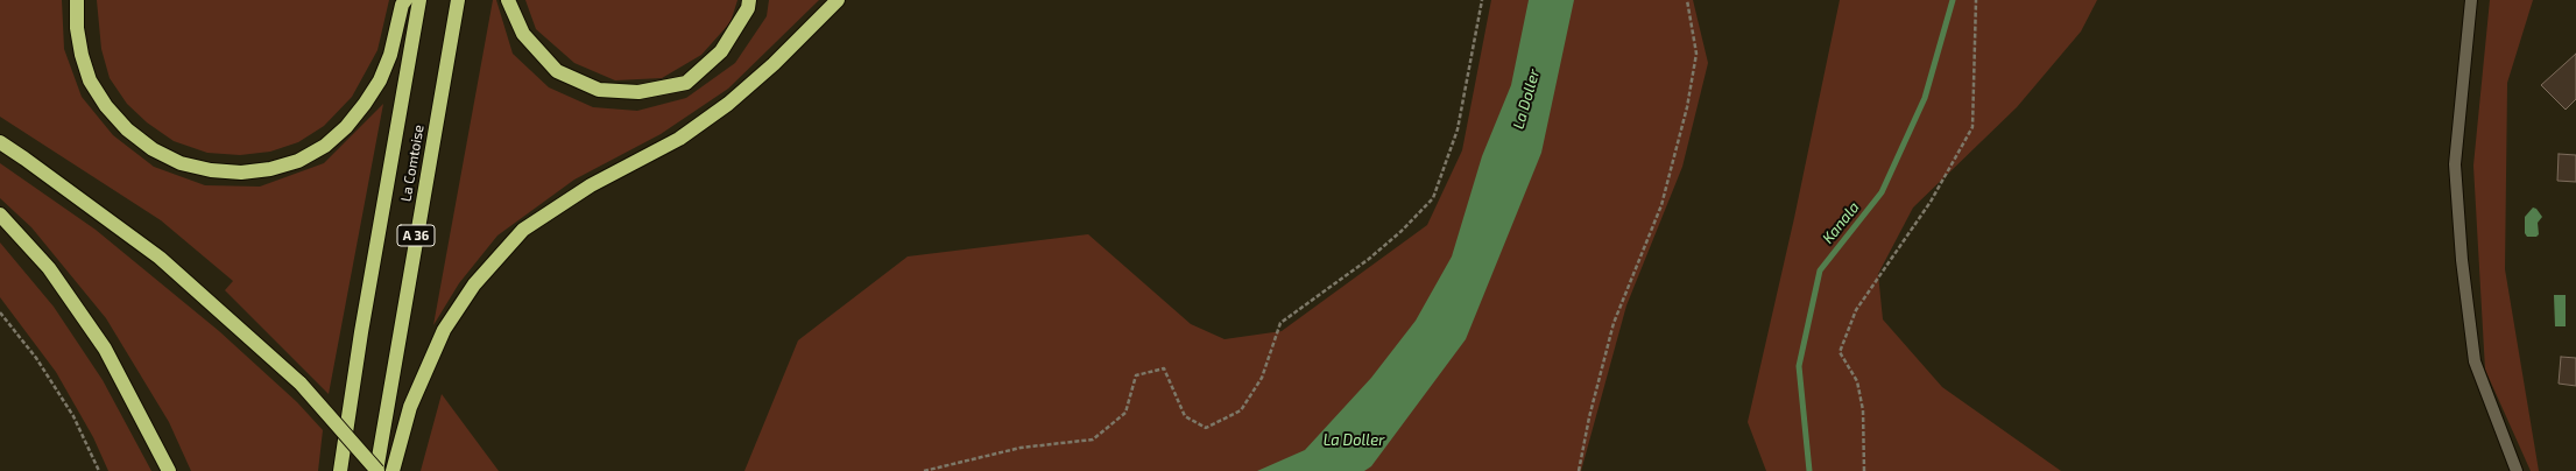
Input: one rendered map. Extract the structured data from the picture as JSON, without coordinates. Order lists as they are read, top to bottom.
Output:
{
  "streets": {
    "highway": ["La Comtoise", "A 36"]
  },
  "water": ["La Doller", "Kanala"]
}
